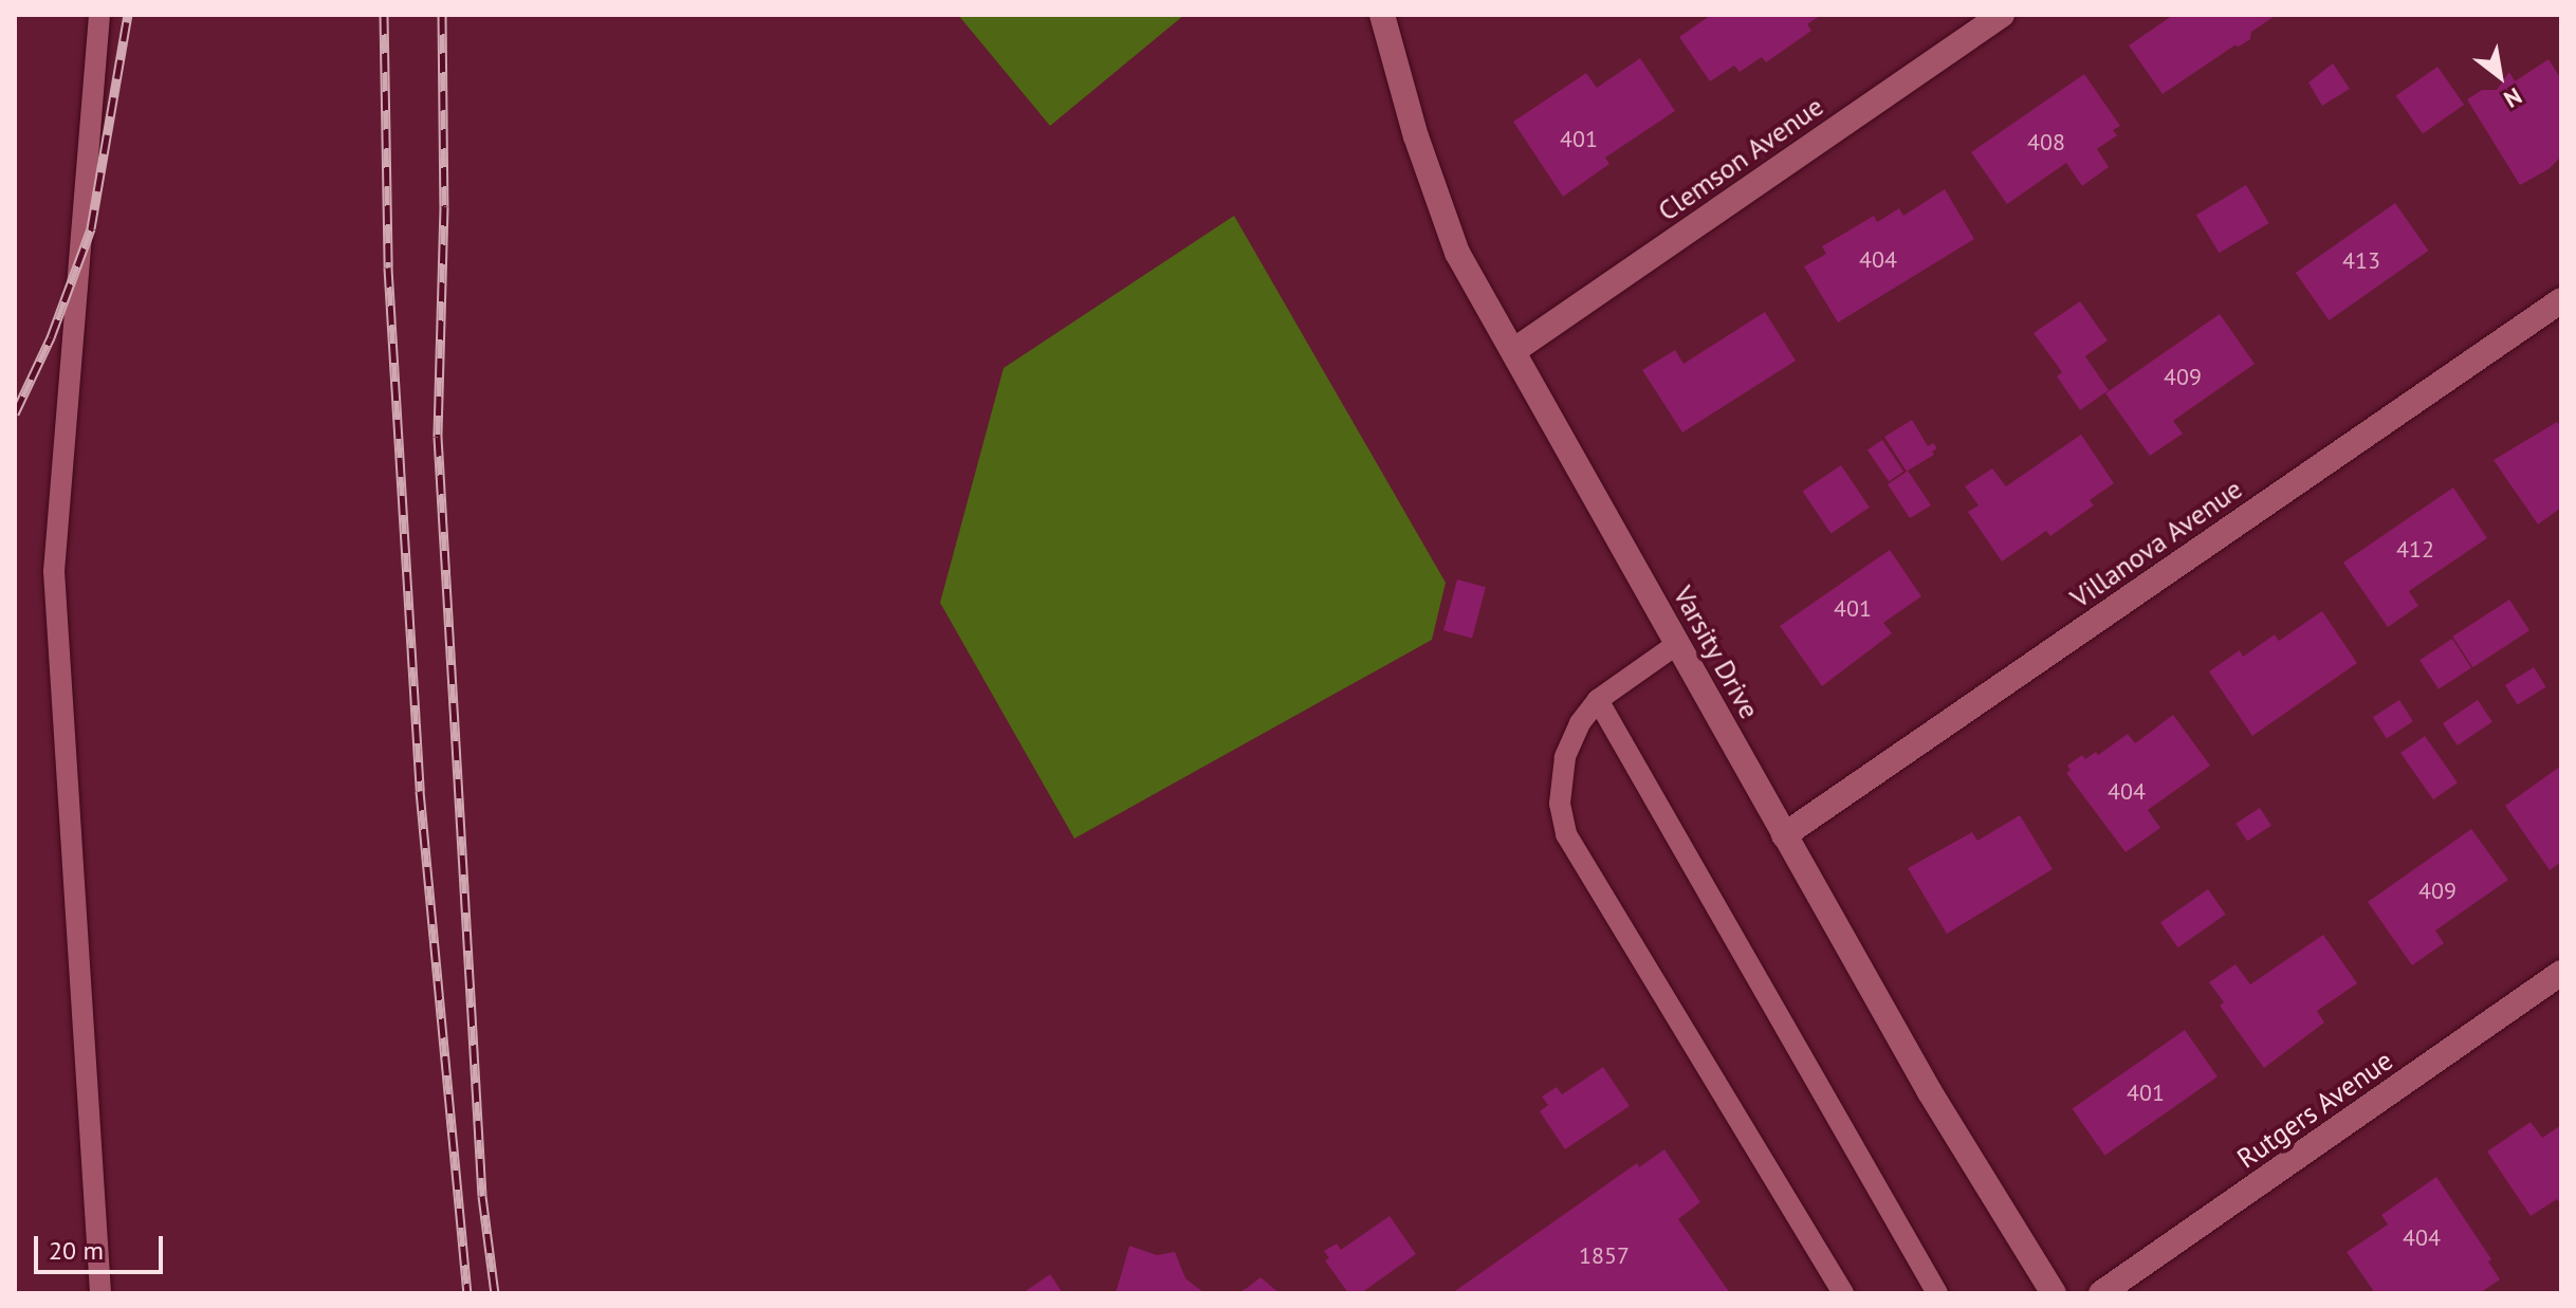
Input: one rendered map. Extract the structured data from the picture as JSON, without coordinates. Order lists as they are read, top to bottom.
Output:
{
  "streets": {
    "street": [
      "Clemson Avenue",
      "Villanova Avenue",
      "Varsity Drive",
      "Rutgers Avenue"
    ]
  },
  "crossings": [
    ["Clemson Avenue", "Varsity Drive"],
    ["Villanova Avenue", "Varsity Drive"]
  ],
  "house_numbers": [
    "401",
    "408",
    "404",
    "413",
    "409",
    "412",
    "401",
    "404",
    "409",
    "401",
    "404",
    "1857"
  ],
  "scale_bar": "20 m",
  "north": "bottom right"
}
